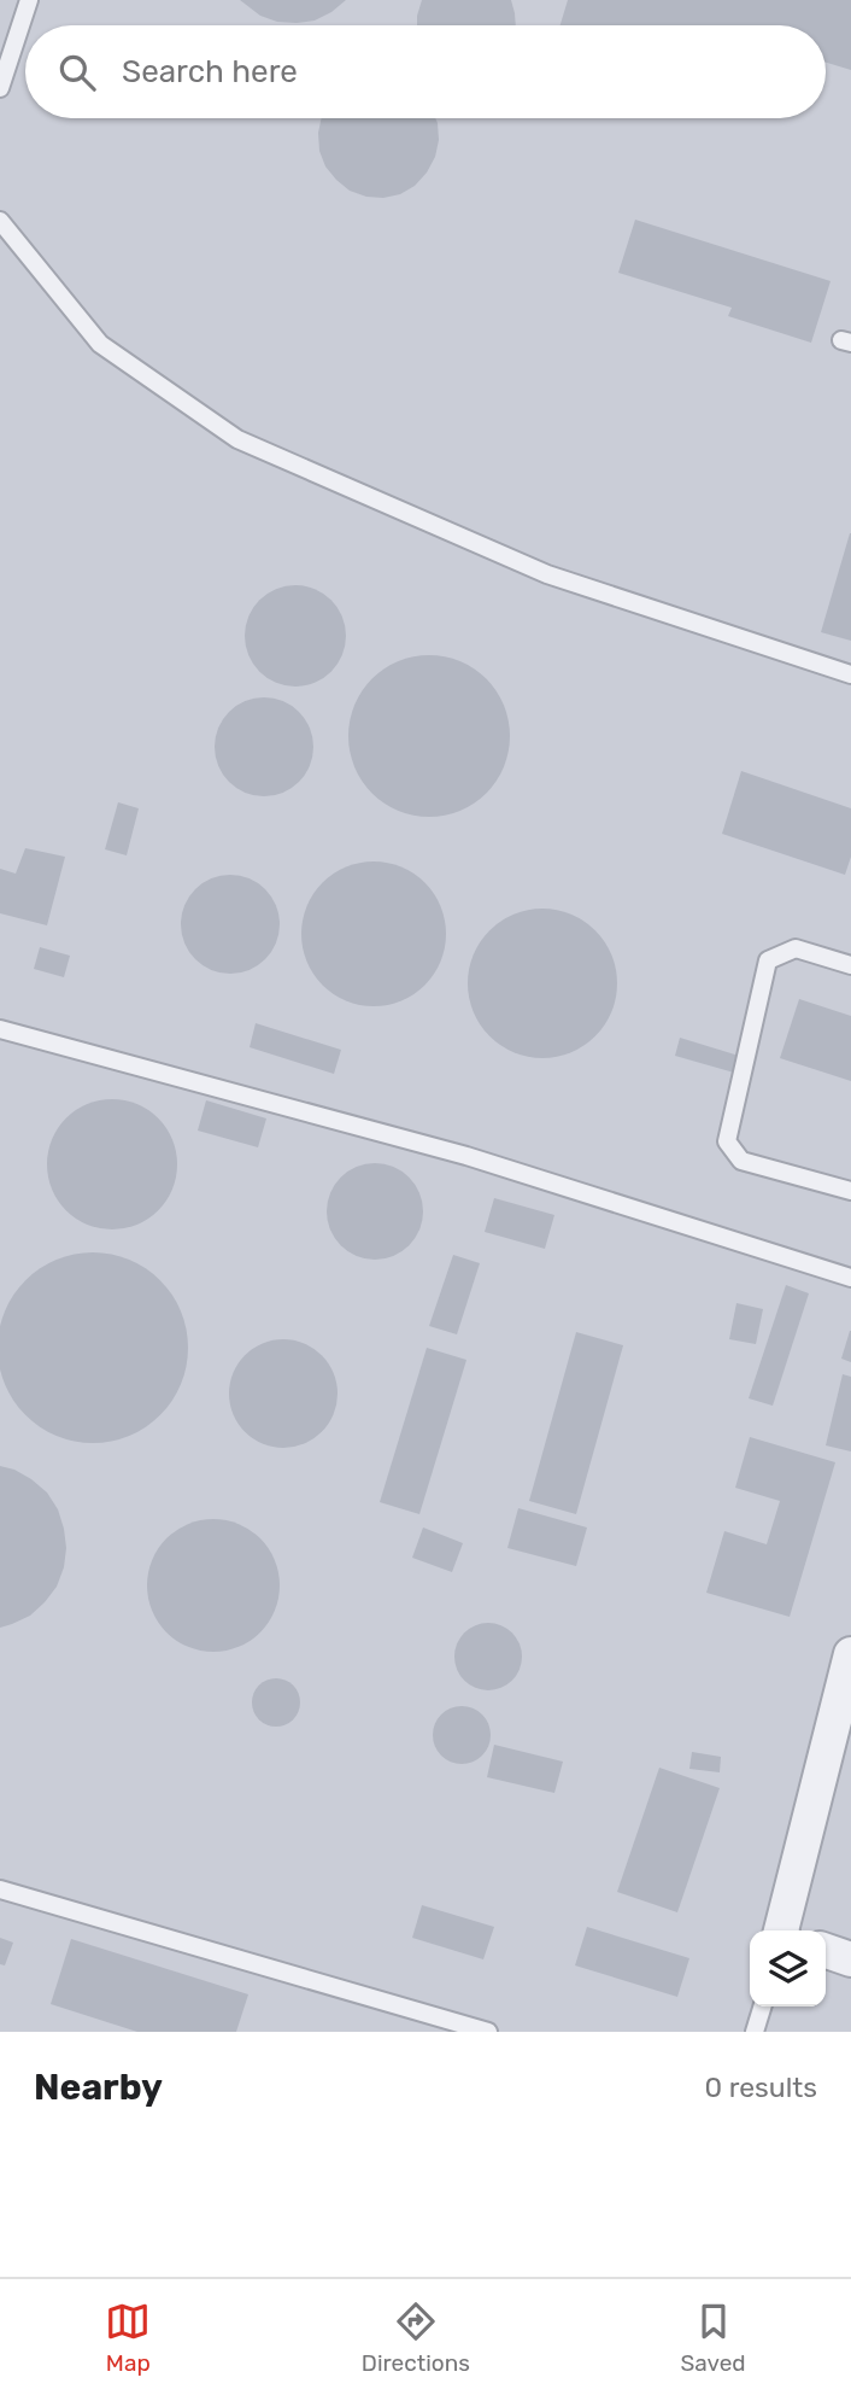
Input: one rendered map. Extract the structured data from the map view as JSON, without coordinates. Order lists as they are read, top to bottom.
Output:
{
  "page": {
    "search": "Search here",
    "heading": ["Nearby", "0 results"],
    "nav": ["Map", "Directions", "Saved"]
  }
}
